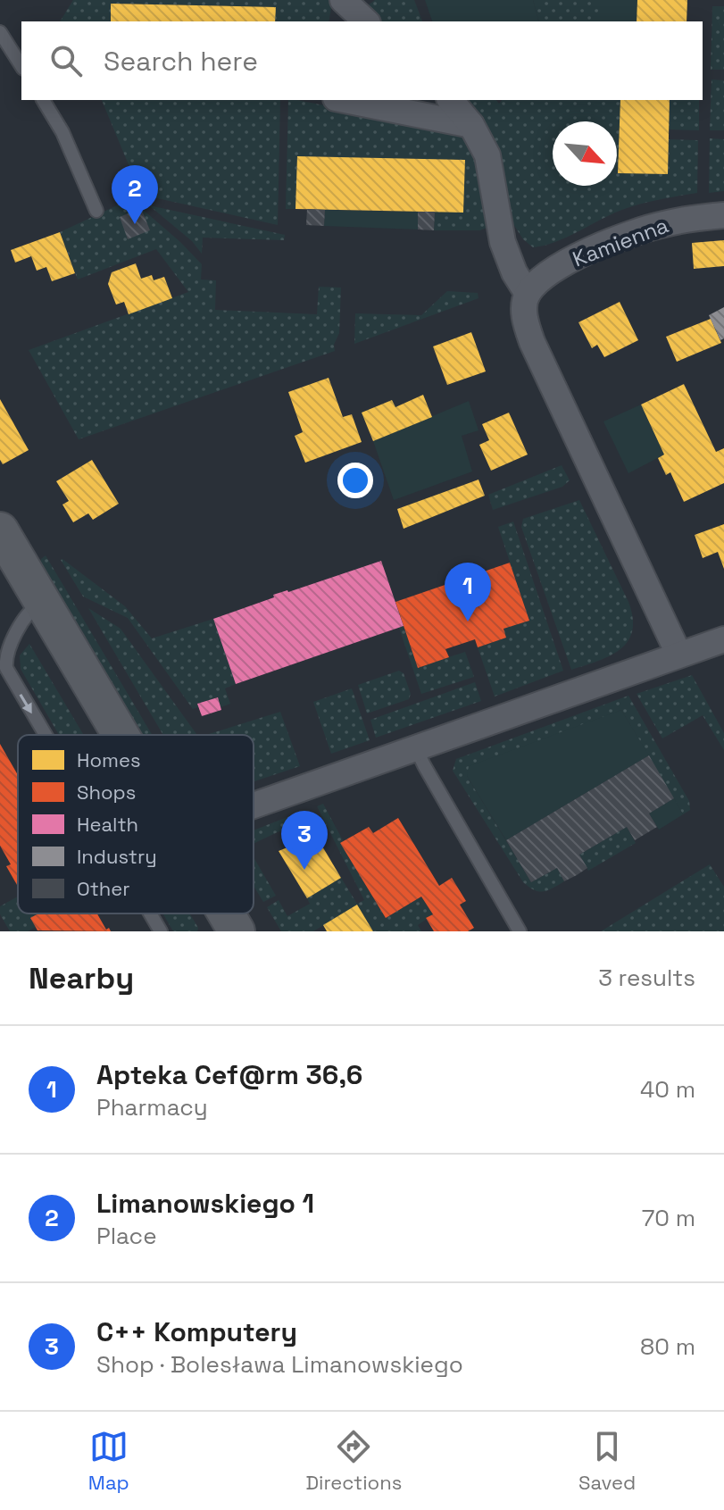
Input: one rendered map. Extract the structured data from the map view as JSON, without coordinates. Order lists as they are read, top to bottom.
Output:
{
  "streets": {
    "street": ["Kamienna"]
  },
  "legend": [
    "Homes",
    "Shops",
    "Health",
    "Industry",
    "Other"
  ],
  "north": "bottom right",
  "page": {
    "search": "Search here",
    "pins": ["2", "1", "3"],
    "heading": ["Nearby", "3 results"],
    "list": [
      {
        "mark": "1",
        "name": "Apteka Cef@rm 36,6",
        "note": "Pharmacy",
        "value": "40 m"
      },
      {
        "mark": "2",
        "name": "Limanowskiego 1",
        "note": "Place",
        "value": "70 m"
      },
      {
        "mark": "3",
        "name": "C++ Komputery",
        "note": "Shop · Bolesława Limanowskiego",
        "value": "80 m"
      }
    ],
    "nav": ["Map", "Directions", "Saved"]
  }
}
